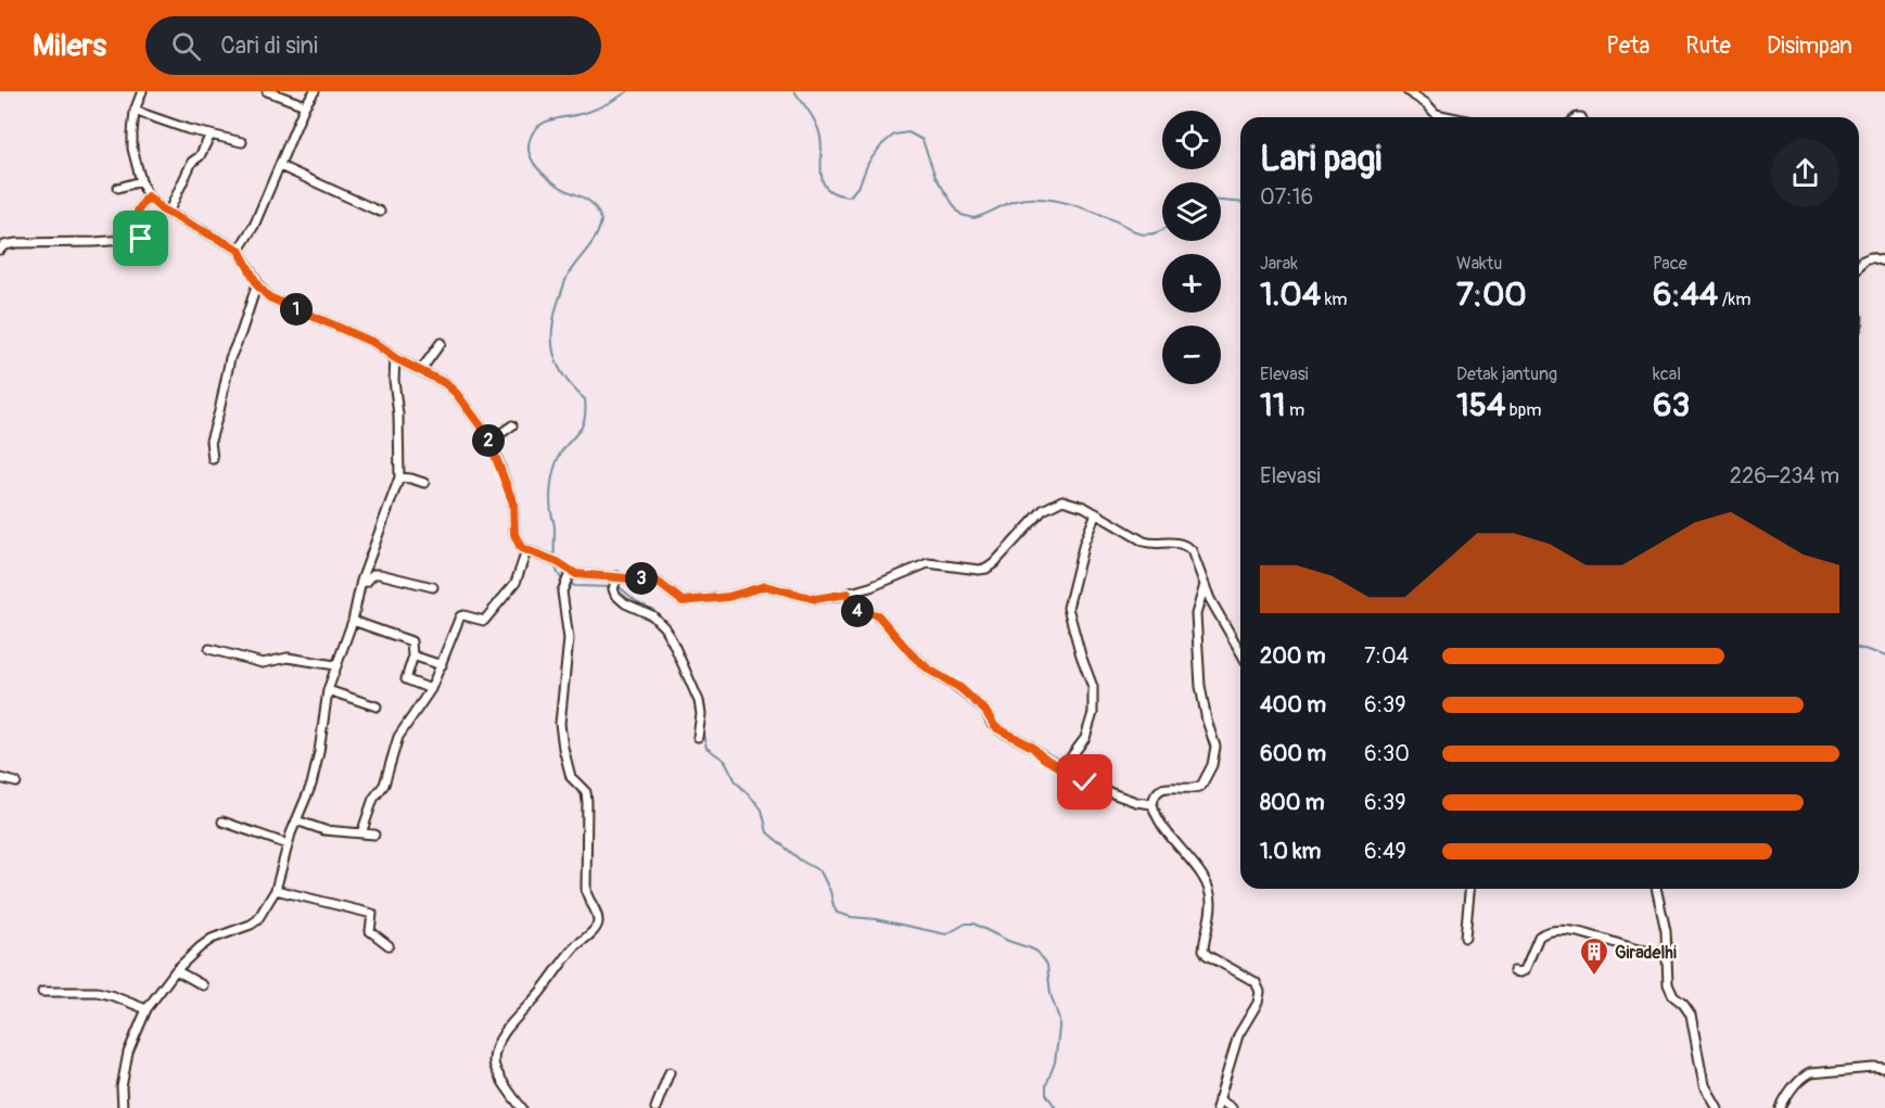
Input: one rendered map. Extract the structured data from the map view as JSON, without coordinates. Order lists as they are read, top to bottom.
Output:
{
  "places": {
    "building": ["Giradelhi"]
  },
  "page": {
    "header": "Milers",
    "search": "Cari di sini",
    "nav": ["Peta", "Rute", "Disimpan"],
    "map_buttons": ["+", "−"],
    "heading": ["Lari pagi", "07:16"],
    "stats": [
      ["Jarak", "1.04 km"],
      ["Waktu", "7:00"],
      ["Pace", "6:44 /km"],
      ["Elevasi", "11 m"],
      ["Detak jantung", "154 bpm"],
      ["kcal", "63"]
    ],
    "pins": [
      "1",
      "2",
      "3",
      "4"
    ],
    "chart": ["Elevasi", "226–234 m"],
    "list": [
      {
        "name": "200 m",
        "note": "7:04"
      },
      {
        "name": "400 m",
        "note": "6:39"
      },
      {
        "name": "600 m",
        "note": "6:30"
      },
      {
        "name": "800 m",
        "note": "6:39"
      },
      {
        "name": "1.0 km",
        "note": "6:49"
      }
    ]
  }
}
